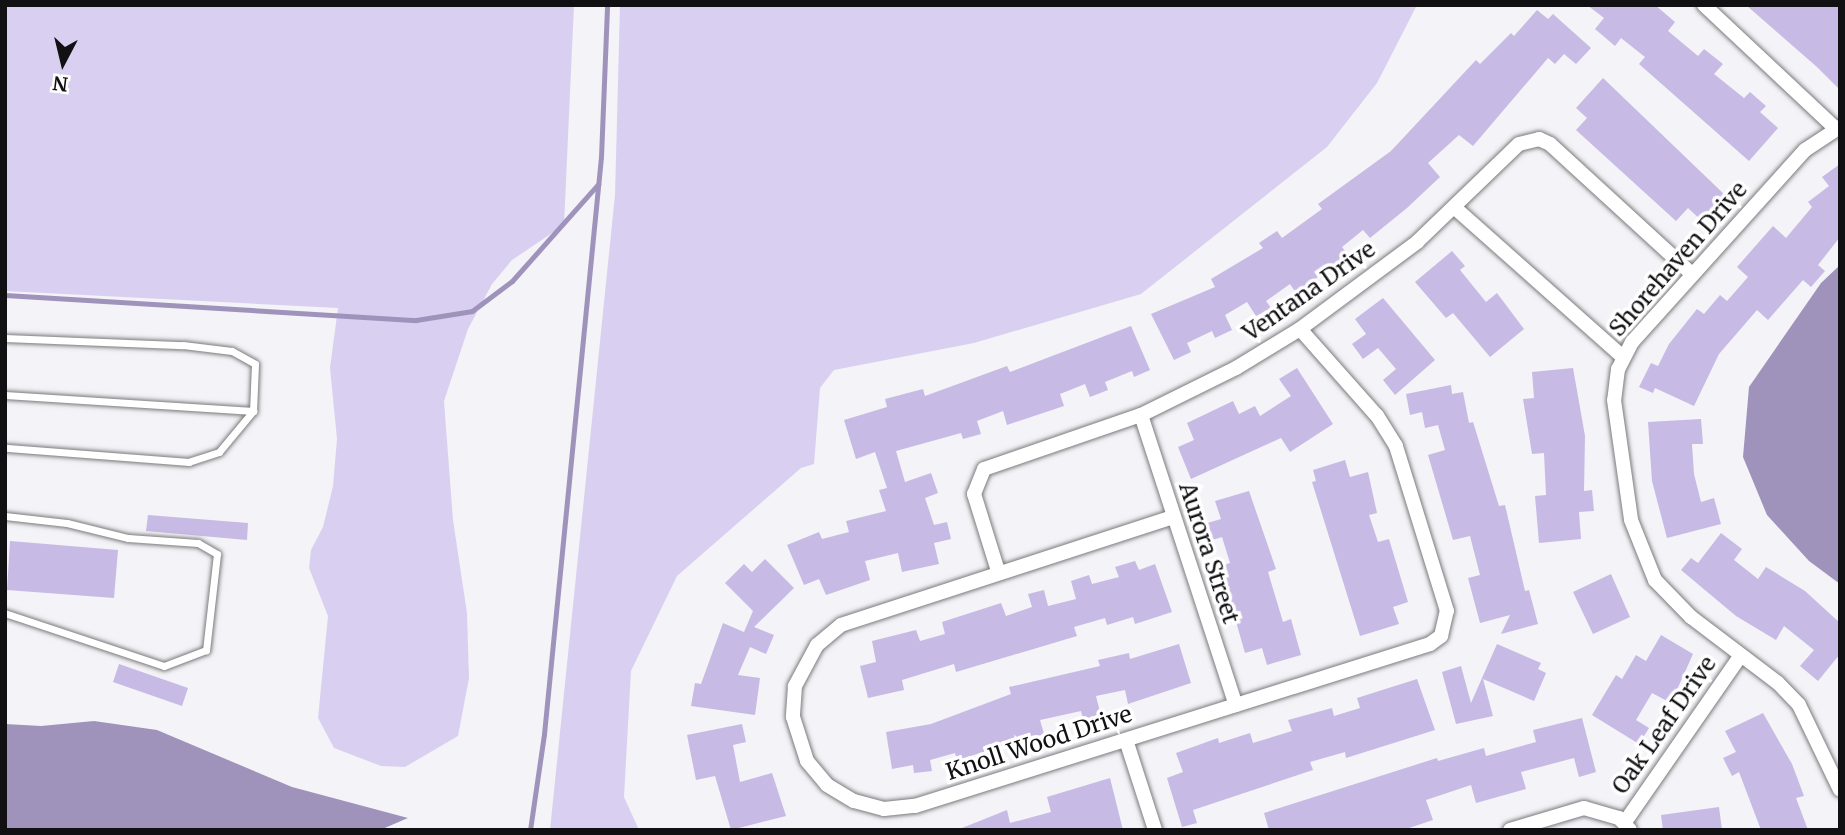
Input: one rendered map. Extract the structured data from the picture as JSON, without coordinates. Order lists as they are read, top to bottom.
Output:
{
  "streets": {
    "street": [
      "Shorehaven Drive",
      "Ventana Drive",
      "Aurora Street",
      "Oak Leaf Drive",
      "Knoll Wood Drive"
    ]
  },
  "crossings": [
    ["Shorehaven Drive", "Ventana Drive"],
    ["Shorehaven Drive", "Oak Leaf Drive"],
    ["Ventana Drive", "Aurora Street"],
    ["Ventana Drive", "Knoll Wood Drive"],
    ["Aurora Street", "Knoll Wood Drive"]
  ],
  "north": "bottom"
}
